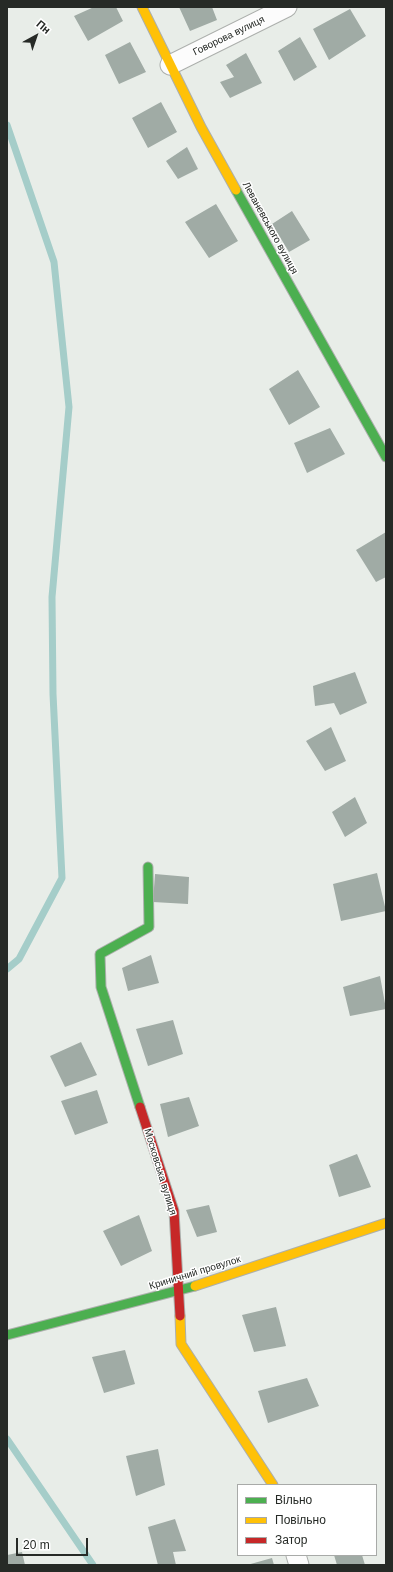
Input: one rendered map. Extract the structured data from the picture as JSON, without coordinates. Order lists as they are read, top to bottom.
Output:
{
  "streets": {
    "street": [
      "Говорова вулиця",
      "Леваневського вулиця",
      "Московська вулиця",
      "Криничний провулок"
    ]
  },
  "crossings": [
    ["Говорова вулиця", "Леваневського вулиця"],
    ["Московська вулиця", "Криничний провулок"]
  ],
  "legend": ["Вільно", "Повільно", "Затор"],
  "scale_bar": "20 m",
  "north": "top right"
}
